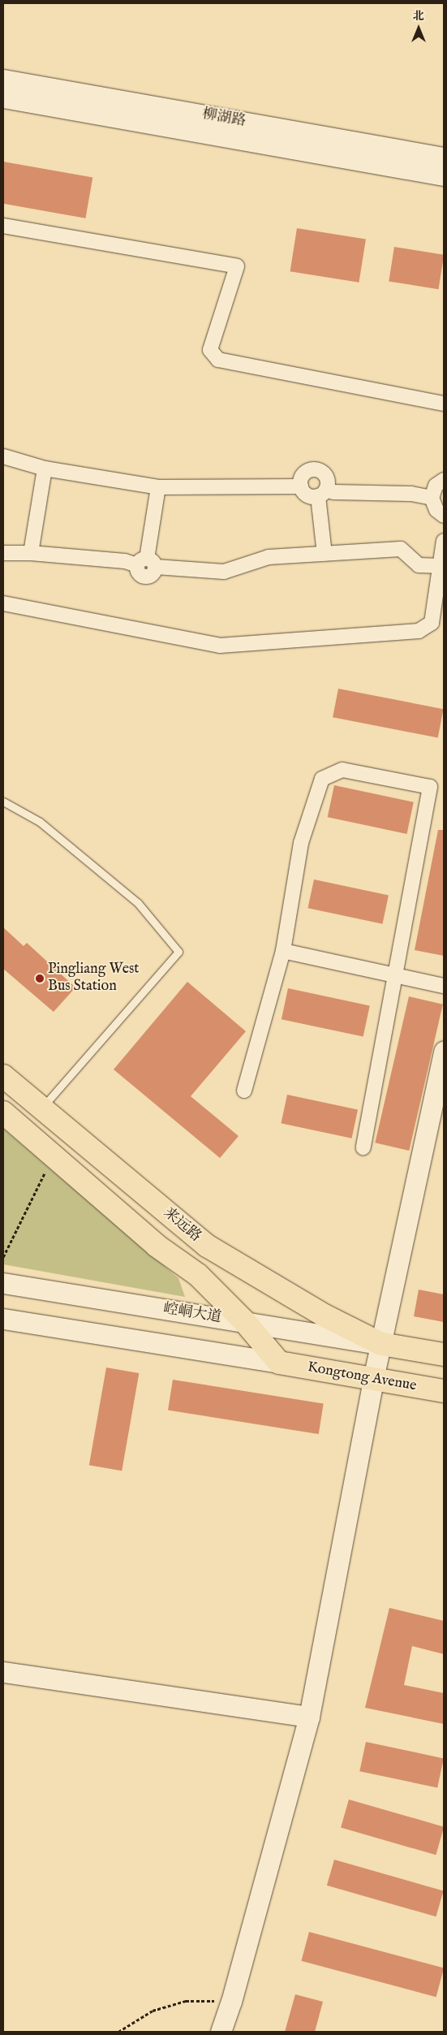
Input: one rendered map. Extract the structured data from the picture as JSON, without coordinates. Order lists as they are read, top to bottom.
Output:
{
  "streets": {
    "main road": [
      "柳湖路",
      "来远路",
      "崆峒大道",
      "Kongtong Avenue"
    ]
  },
  "crossings": [
    ["来远路", "崆峒大道"],
    ["来远路", "Kongtong Avenue"]
  ],
  "places": ["Pingliang West Bus Station"],
  "north": "top"
}
